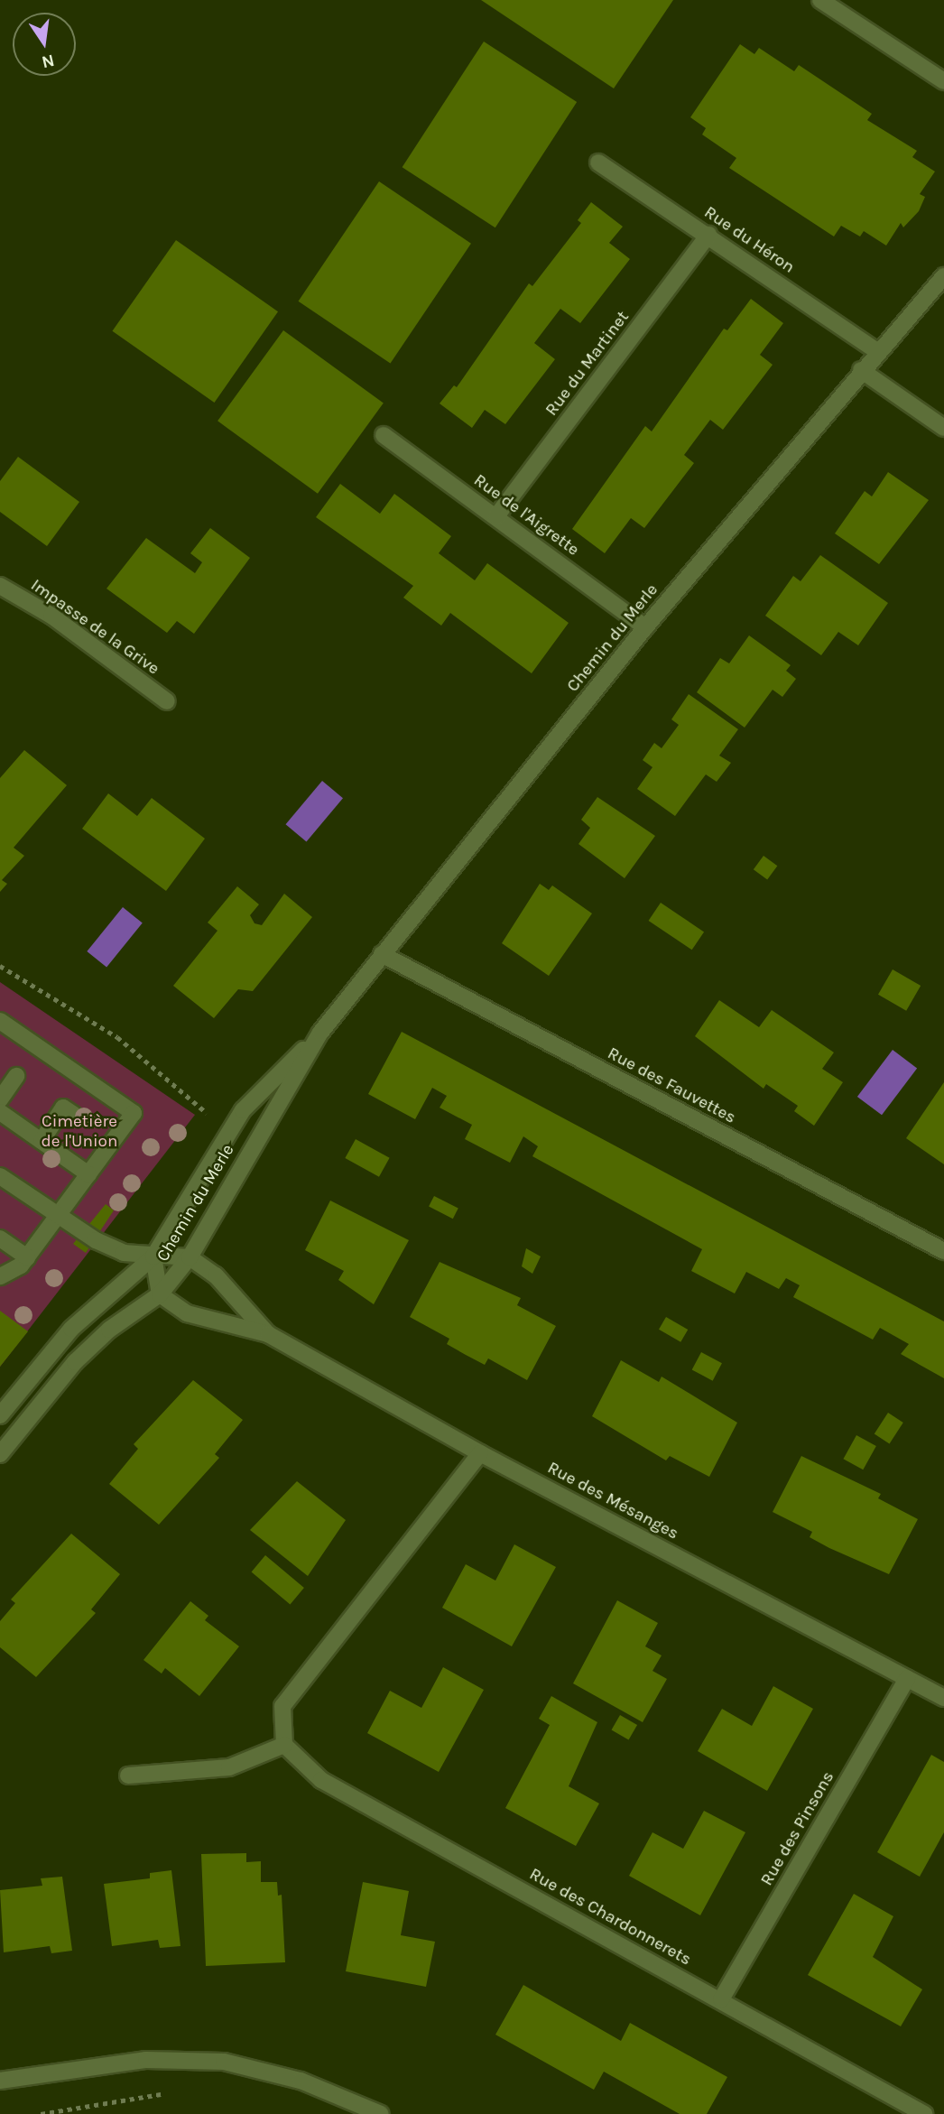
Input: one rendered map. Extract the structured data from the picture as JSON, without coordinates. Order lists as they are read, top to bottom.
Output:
{
  "streets": {
    "street": [
      "Rue du Héron",
      "Rue du Martinet",
      "Rue de l'Aigrette",
      "Impasse de la Grive",
      "Chemin du Merle",
      "Rue des Fauvettes",
      "Rue des Mésanges",
      "Rue des Pinsons",
      "Rue des Chardonnerets"
    ]
  },
  "crossings": [
    ["Rue du Héron", "Rue du Martinet"],
    ["Rue du Héron", "Chemin du Merle"],
    ["Rue du Martinet", "Rue de l'Aigrette"],
    ["Rue de l'Aigrette", "Chemin du Merle"],
    ["Chemin du Merle", "Rue des Fauvettes"],
    ["Chemin du Merle", "Rue des Mésanges"],
    ["Rue des Mésanges", "Rue des Pinsons"],
    ["Rue des Pinsons", "Rue des Chardonnerets"]
  ],
  "parks": ["Cimetière de l'Union"],
  "north": "bottom"
}
